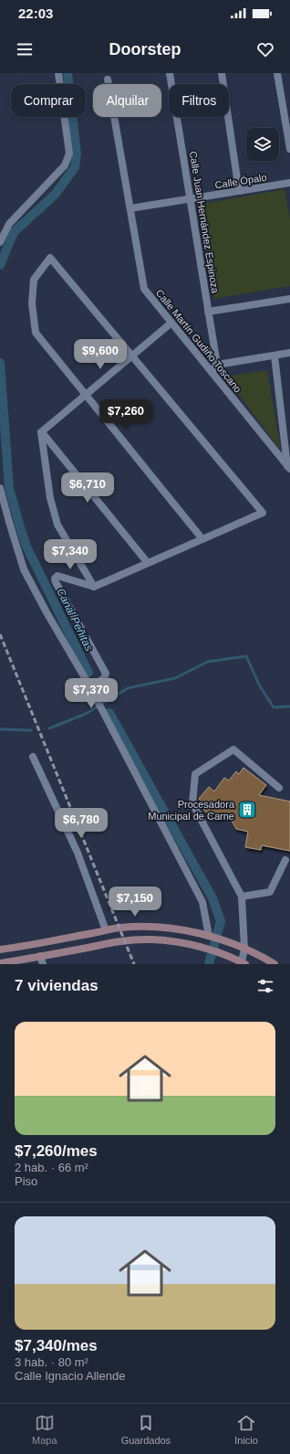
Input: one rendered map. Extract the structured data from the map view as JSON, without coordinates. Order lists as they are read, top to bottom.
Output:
{
  "streets": {
    "street": ["Calle Ópalo", "Calle Juan Hernández Espinoza", "Calle Martín Gudiño Toscano"]
  },
  "crossings": [
    ["Calle Ópalo", "Calle Juan Hernández Espinoza"],
    ["Calle Ópalo", "Calle Martín Gudiño Toscano"]
  ],
  "water": ["Canal Peñitas"],
  "places": {
    "building": ["Procesadora Municipal de Carne"]
  },
  "page": {
    "status": "22:03",
    "header": "Doorstep",
    "chip": ["Comprar", "Alquilar", "Filtros"],
    "price": [
      "$9,600",
      "$7,260",
      "$6,710",
      "$7,340",
      "$7,370",
      "$6,780",
      "$7,150"
    ],
    "heading": "7 viviendas",
    "list": [
      {
        "name": "$7,260/mes",
        "note": "2 hab. · 66 m² · Piso"
      },
      {
        "name": "$7,340/mes",
        "note": "3 hab. · 80 m² · Calle Ignacio Allende"
      }
    ],
    "tabs": ["Mapa", "Guardados", "Inicio"]
  }
}
